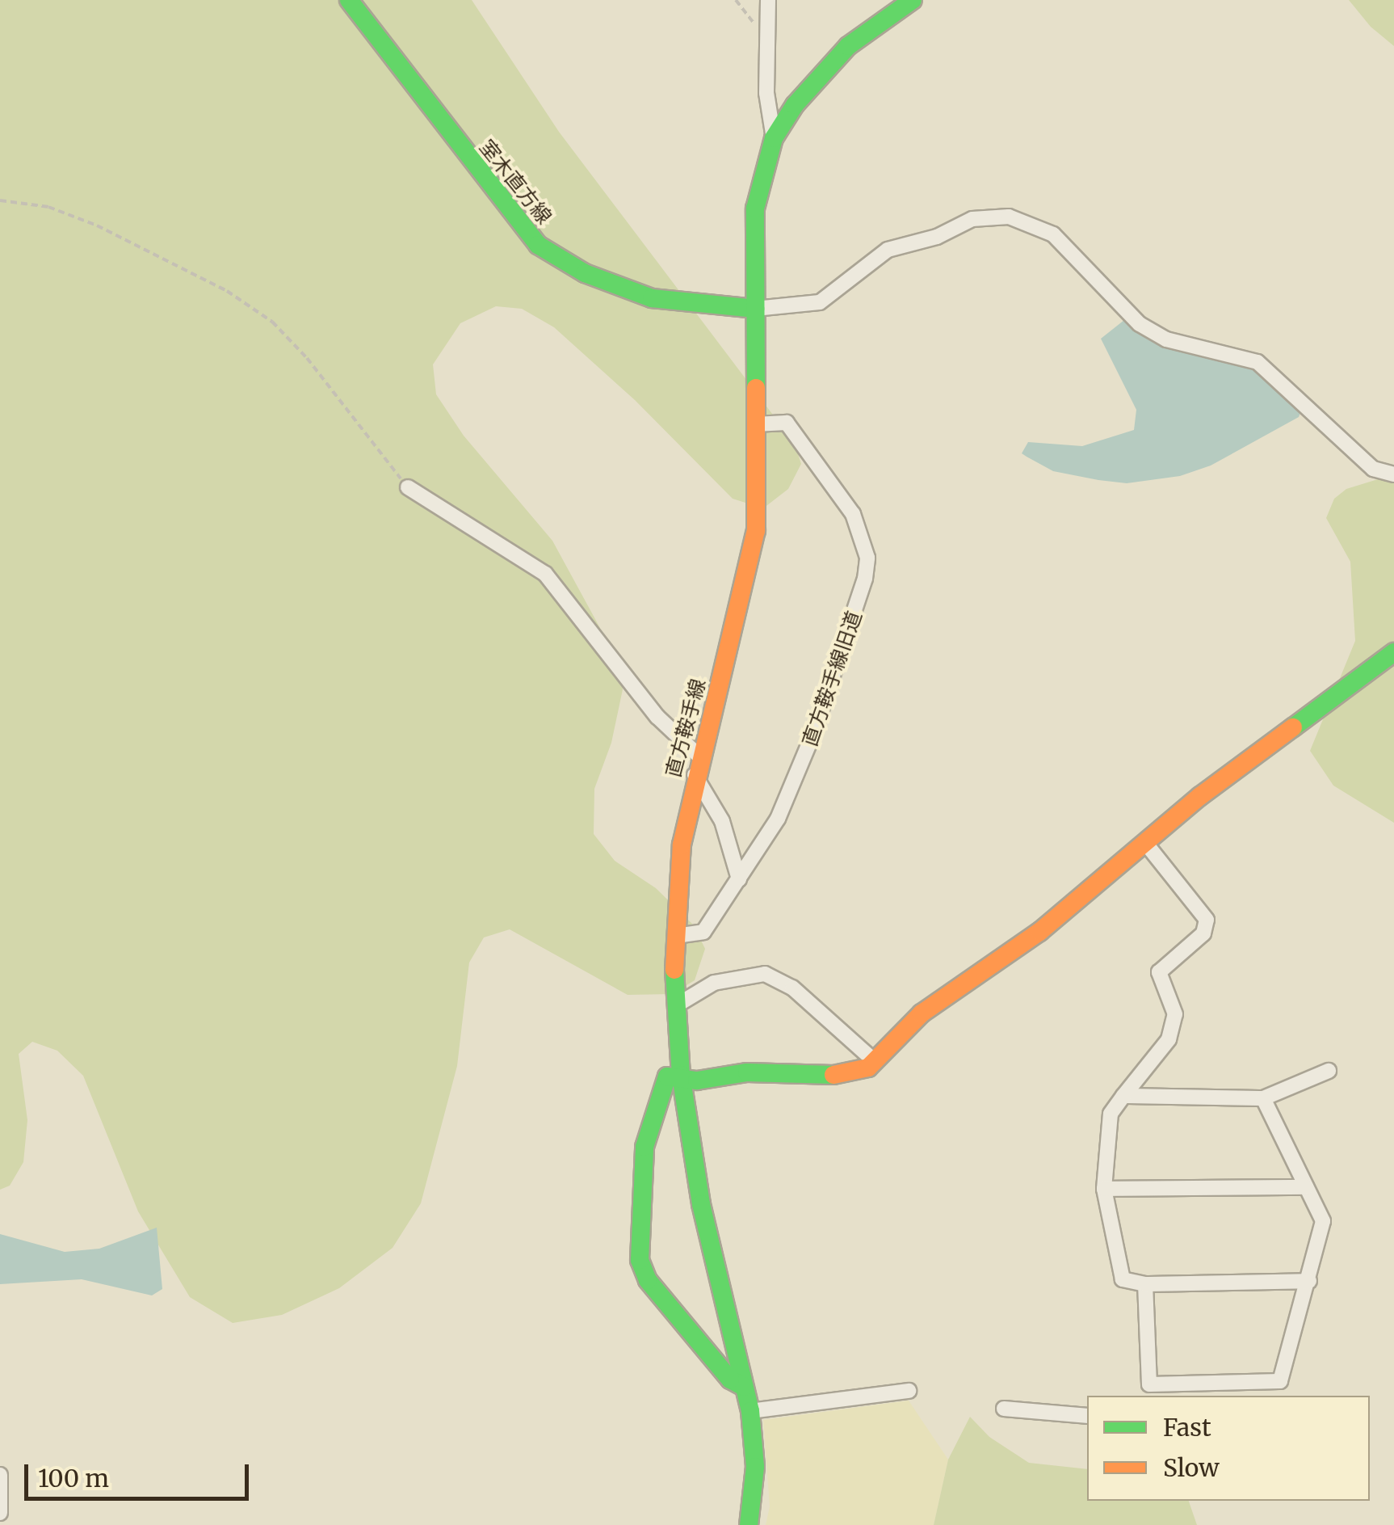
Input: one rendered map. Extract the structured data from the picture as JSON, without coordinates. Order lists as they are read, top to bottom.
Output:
{
  "streets": {
    "main road": ["室木直方線", "直方鞍手線"],
    "street": ["直方鞍手線旧道"]
  },
  "crossings": [
    ["室木直方線", "直方鞍手線"],
    ["直方鞍手線旧道", "直方鞍手線"]
  ],
  "legend": ["Fast", "Slow"],
  "scale_bar": "100 m"
}
